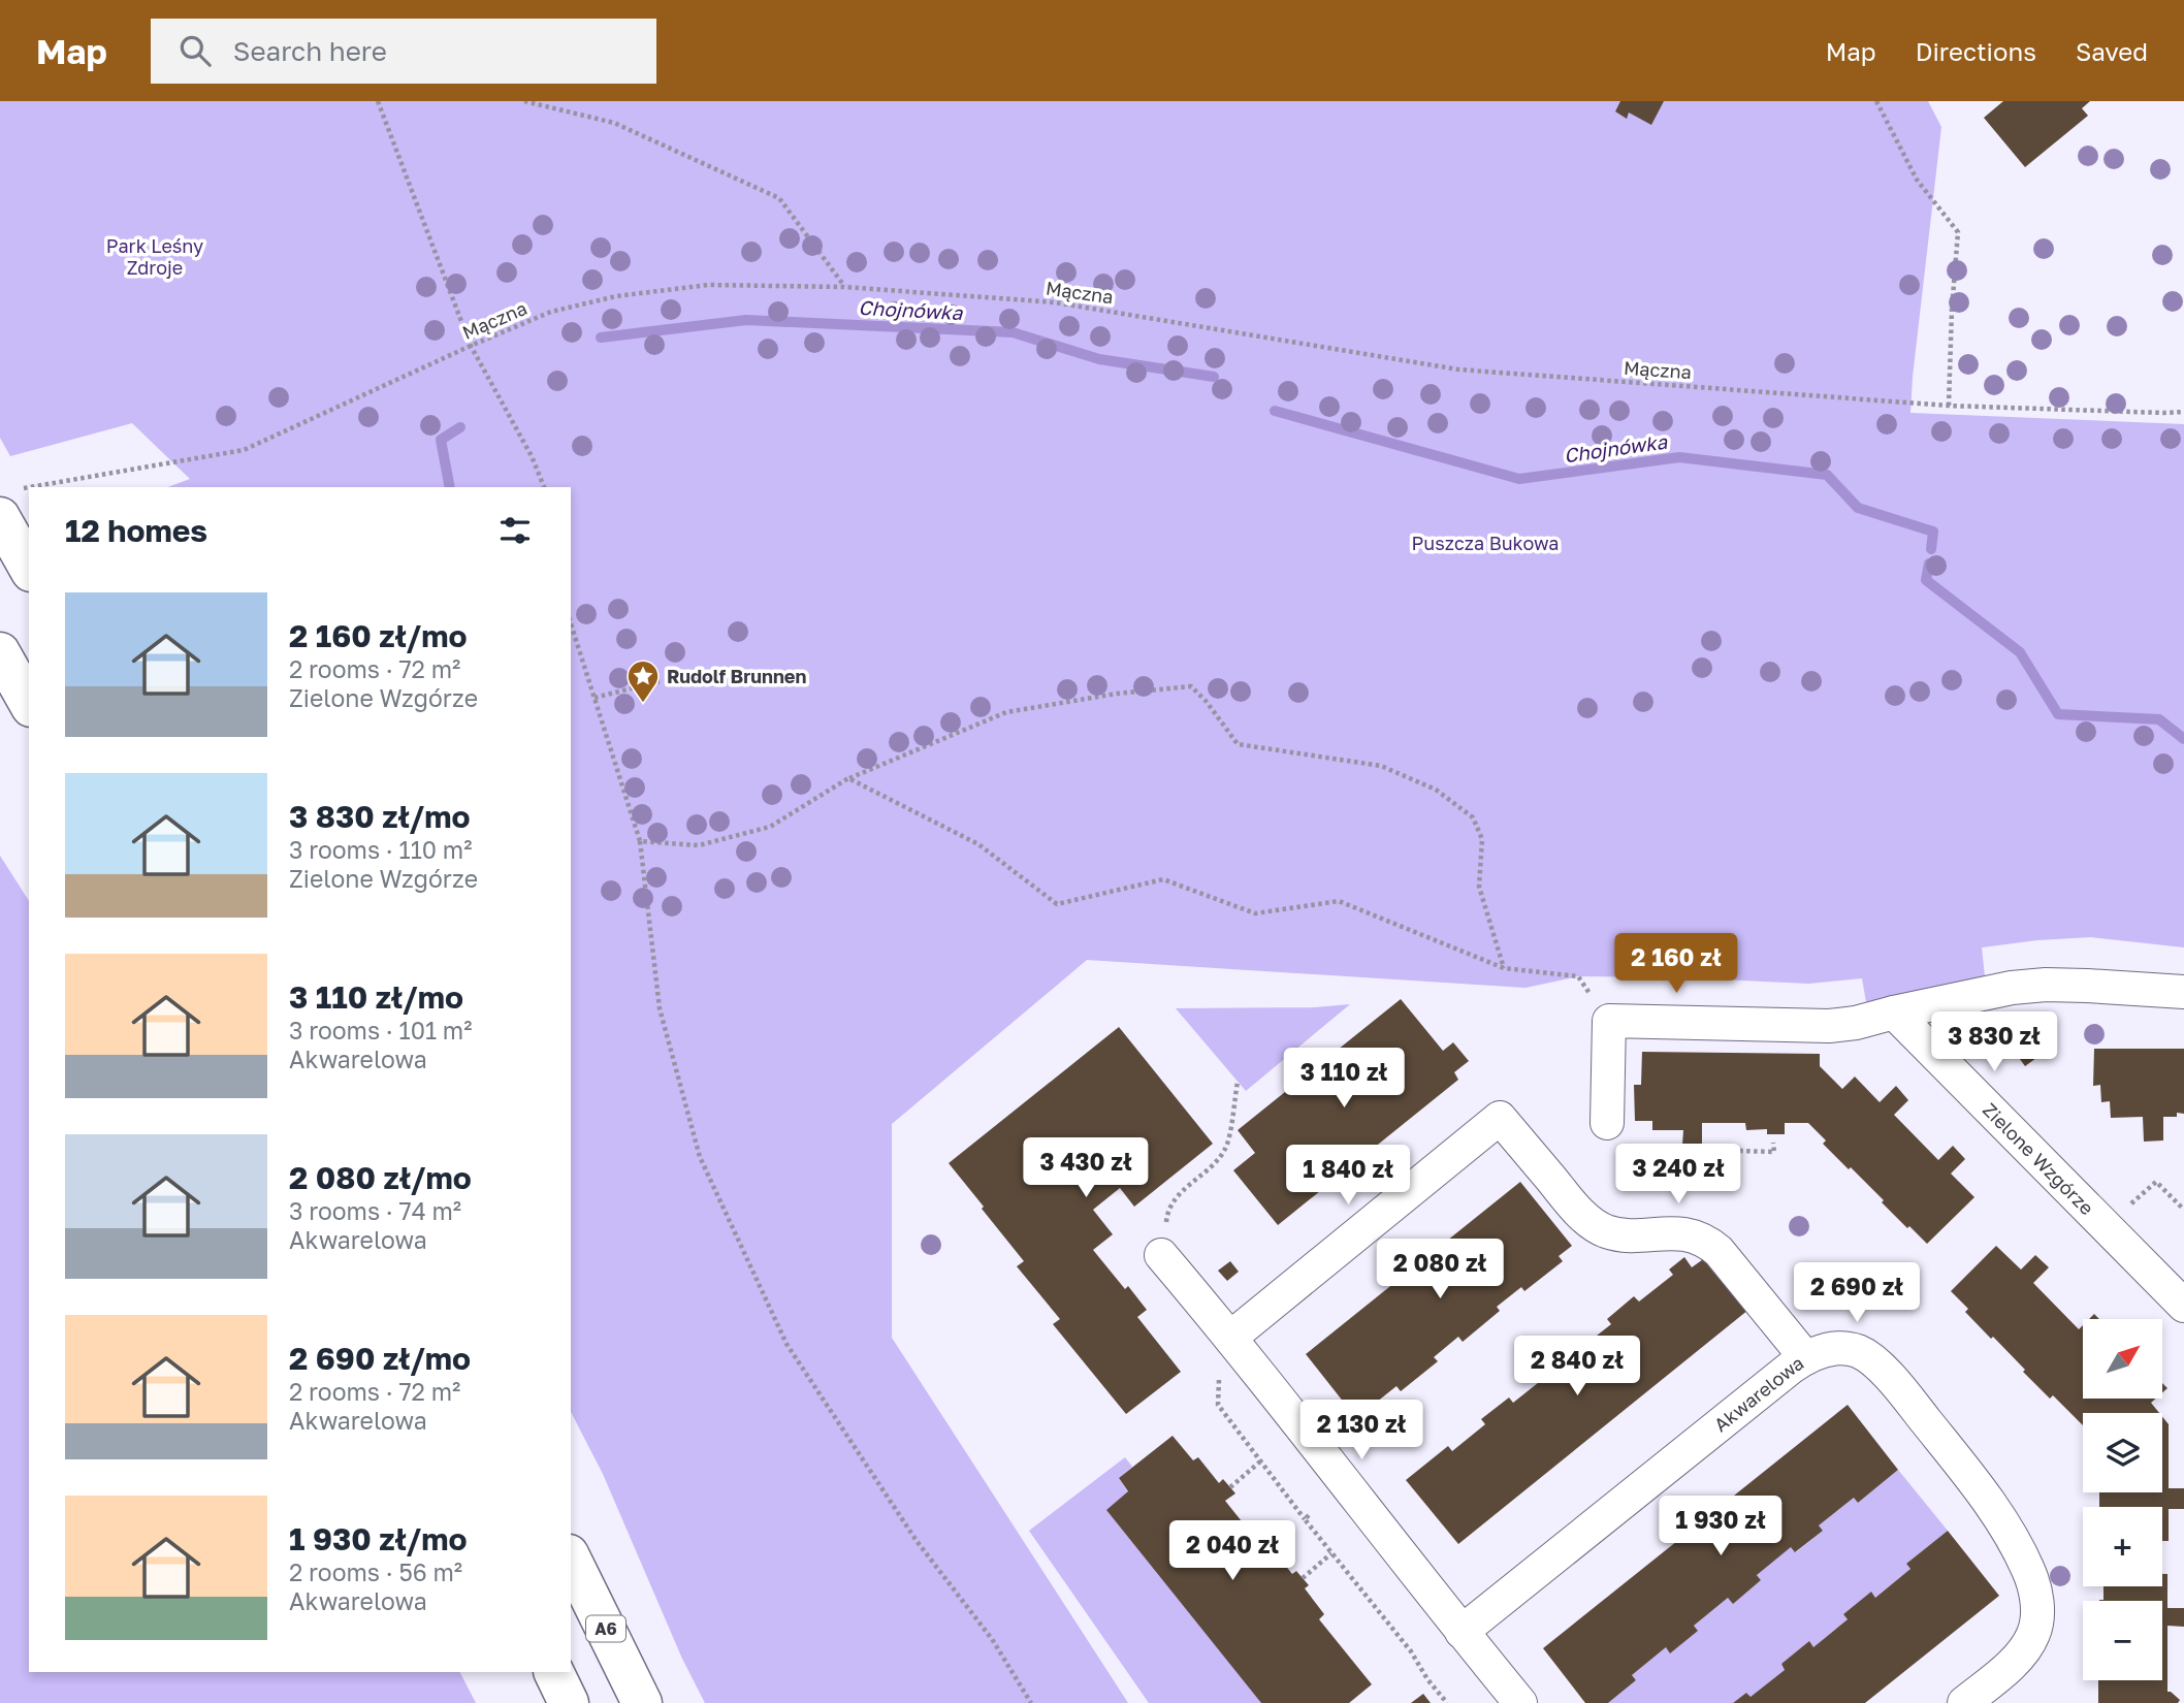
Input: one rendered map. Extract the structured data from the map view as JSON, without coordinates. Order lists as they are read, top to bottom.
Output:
{
  "streets": {
    "highway": ["A6"],
    "street": ["Zielone Wzgórze", "Akwarelowa"],
    "path": ["Mączna"]
  },
  "water": ["Chojnówka"],
  "parks": ["Park Leśny Zdroje", "Puszcza Bukowa"],
  "places": {
    "place": ["Rudolf Brunnen"]
  },
  "north": "top right",
  "page": {
    "header": "Map",
    "search": "Search here",
    "nav": ["Map", "Directions", "Saved"],
    "heading": "12 homes",
    "list": [
      {
        "name": "2 160 zł/mo",
        "note": "2 rooms · 72 m² · Zielone Wzgórze"
      },
      {
        "name": "3 830 zł/mo",
        "note": "3 rooms · 110 m² · Zielone Wzgórze"
      },
      {
        "name": "3 110 zł/mo",
        "note": "3 rooms · 101 m² · Akwarelowa"
      },
      {
        "name": "2 080 zł/mo",
        "note": "3 rooms · 74 m² · Akwarelowa"
      },
      {
        "name": "2 690 zł/mo",
        "note": "2 rooms · 72 m² · Akwarelowa"
      },
      {
        "name": "1 930 zł/mo",
        "note": "2 rooms · 56 m² · Akwarelowa"
      }
    ],
    "price": [
      "2 160 zł",
      "3 830 zł",
      "3 110 zł",
      "3 430 zł",
      "3 240 zł",
      "1 840 zł",
      "2 080 zł",
      "2 690 zł",
      "2 840 zł",
      "2 130 zł",
      "1 930 zł",
      "2 040 zł"
    ],
    "map_buttons": ["+", "−"]
  }
}
